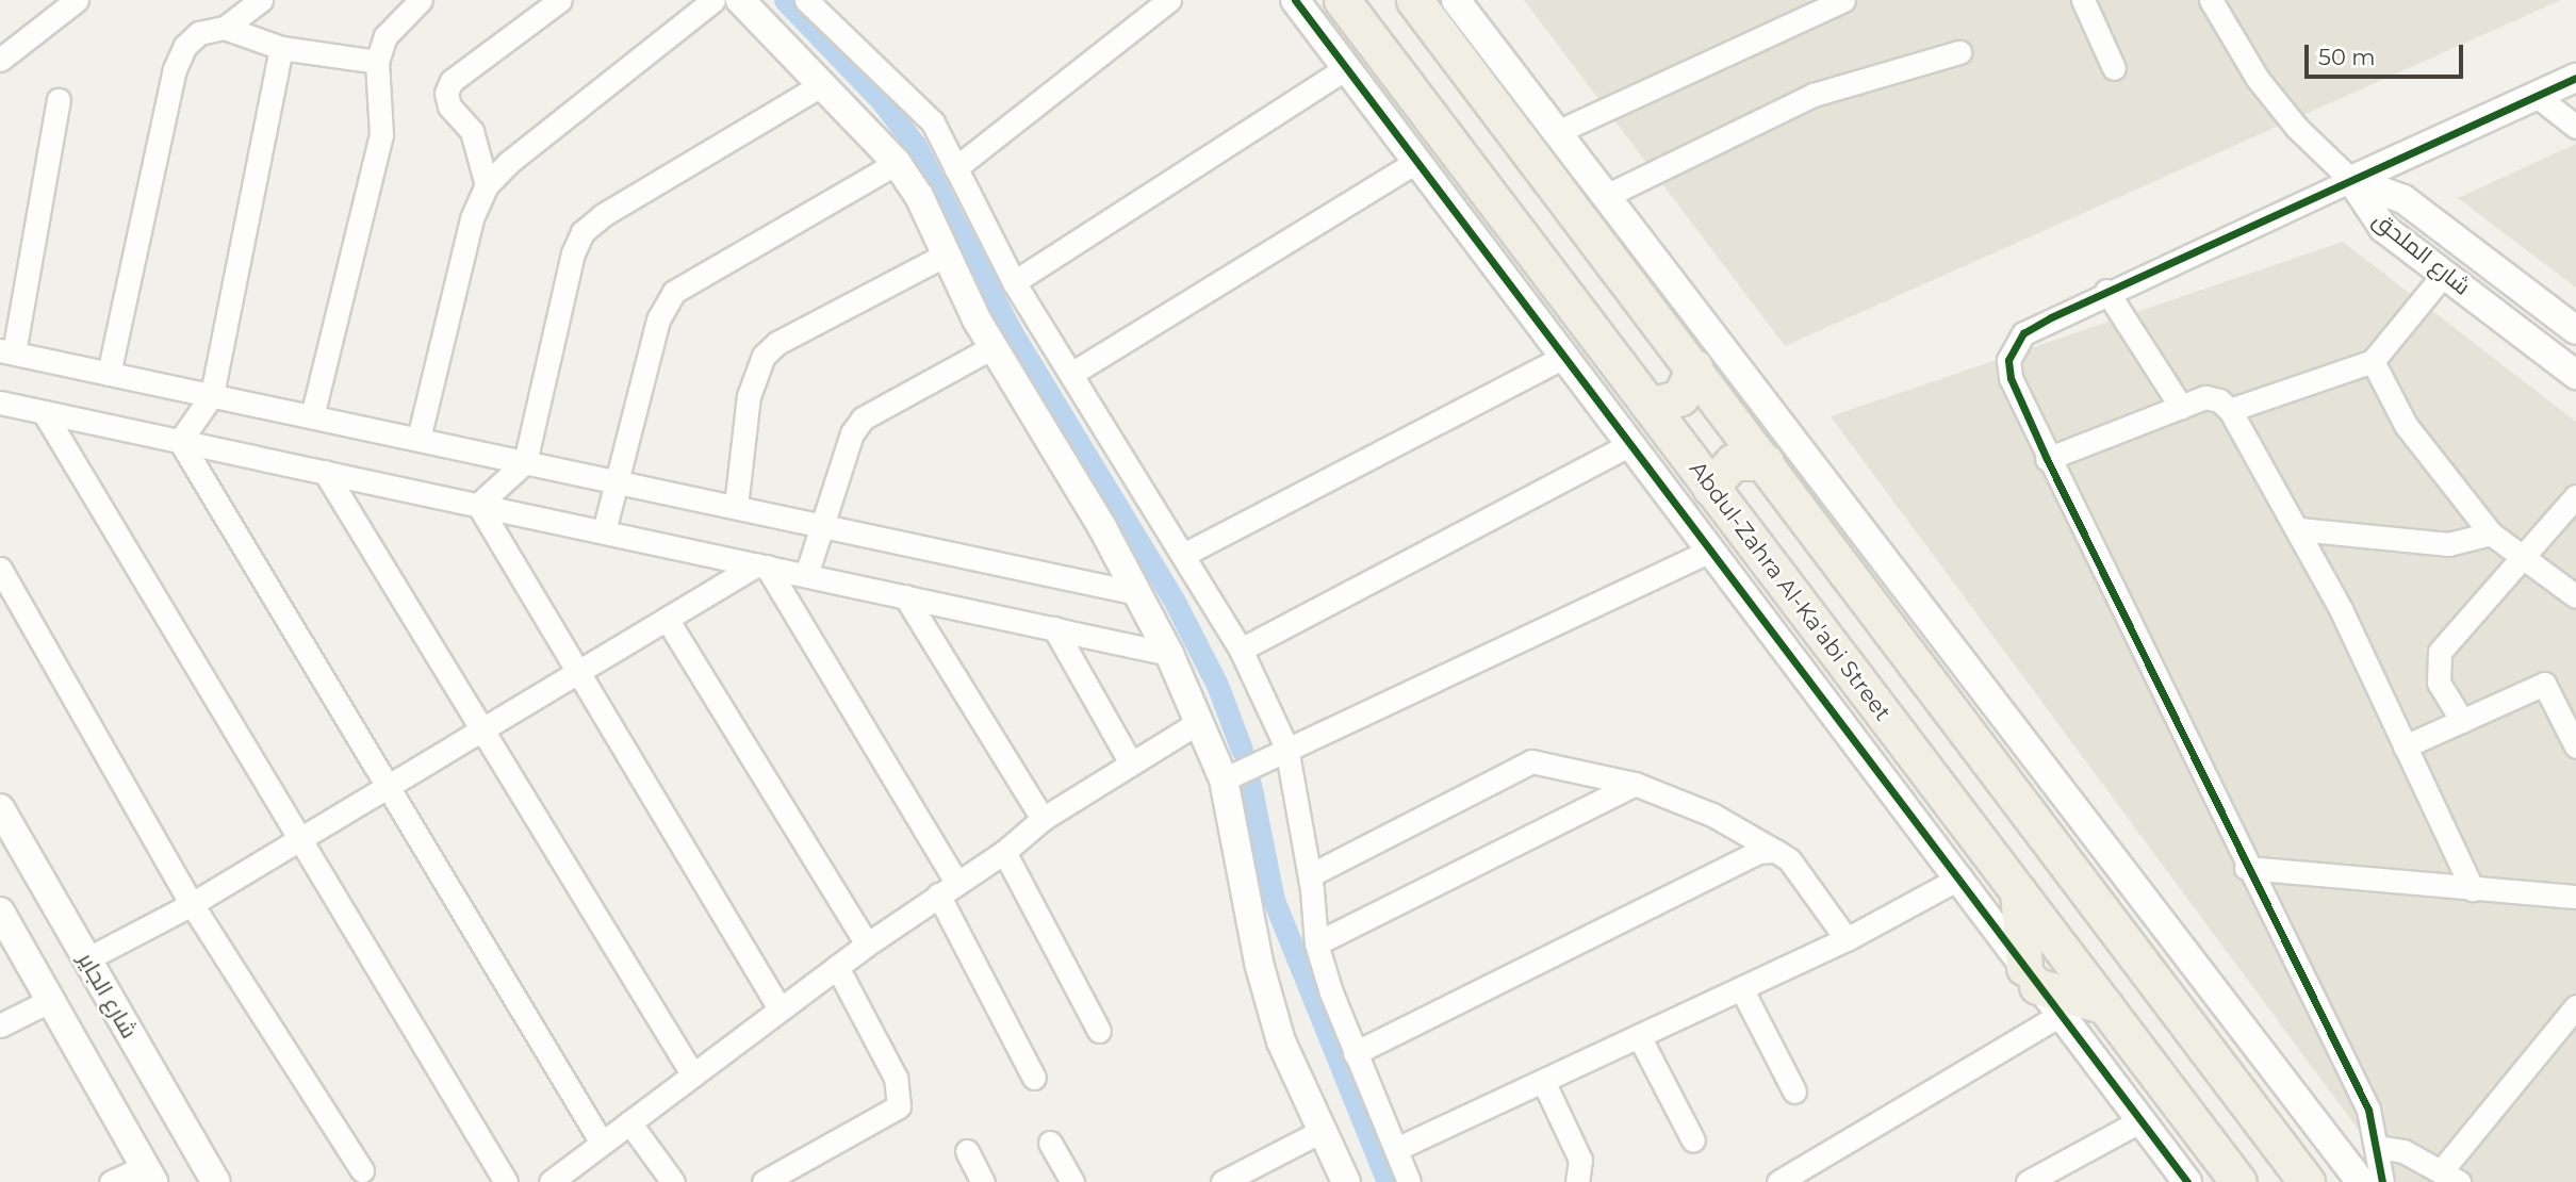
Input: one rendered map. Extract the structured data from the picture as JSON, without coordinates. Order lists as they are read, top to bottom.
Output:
{
  "streets": {
    "main road": ["Abdul-Zahra Al-Ka'abi Street"],
    "street": ["شارع الملحق", "شارع الجاير"]
  },
  "scale_bar": "50 m"
}
